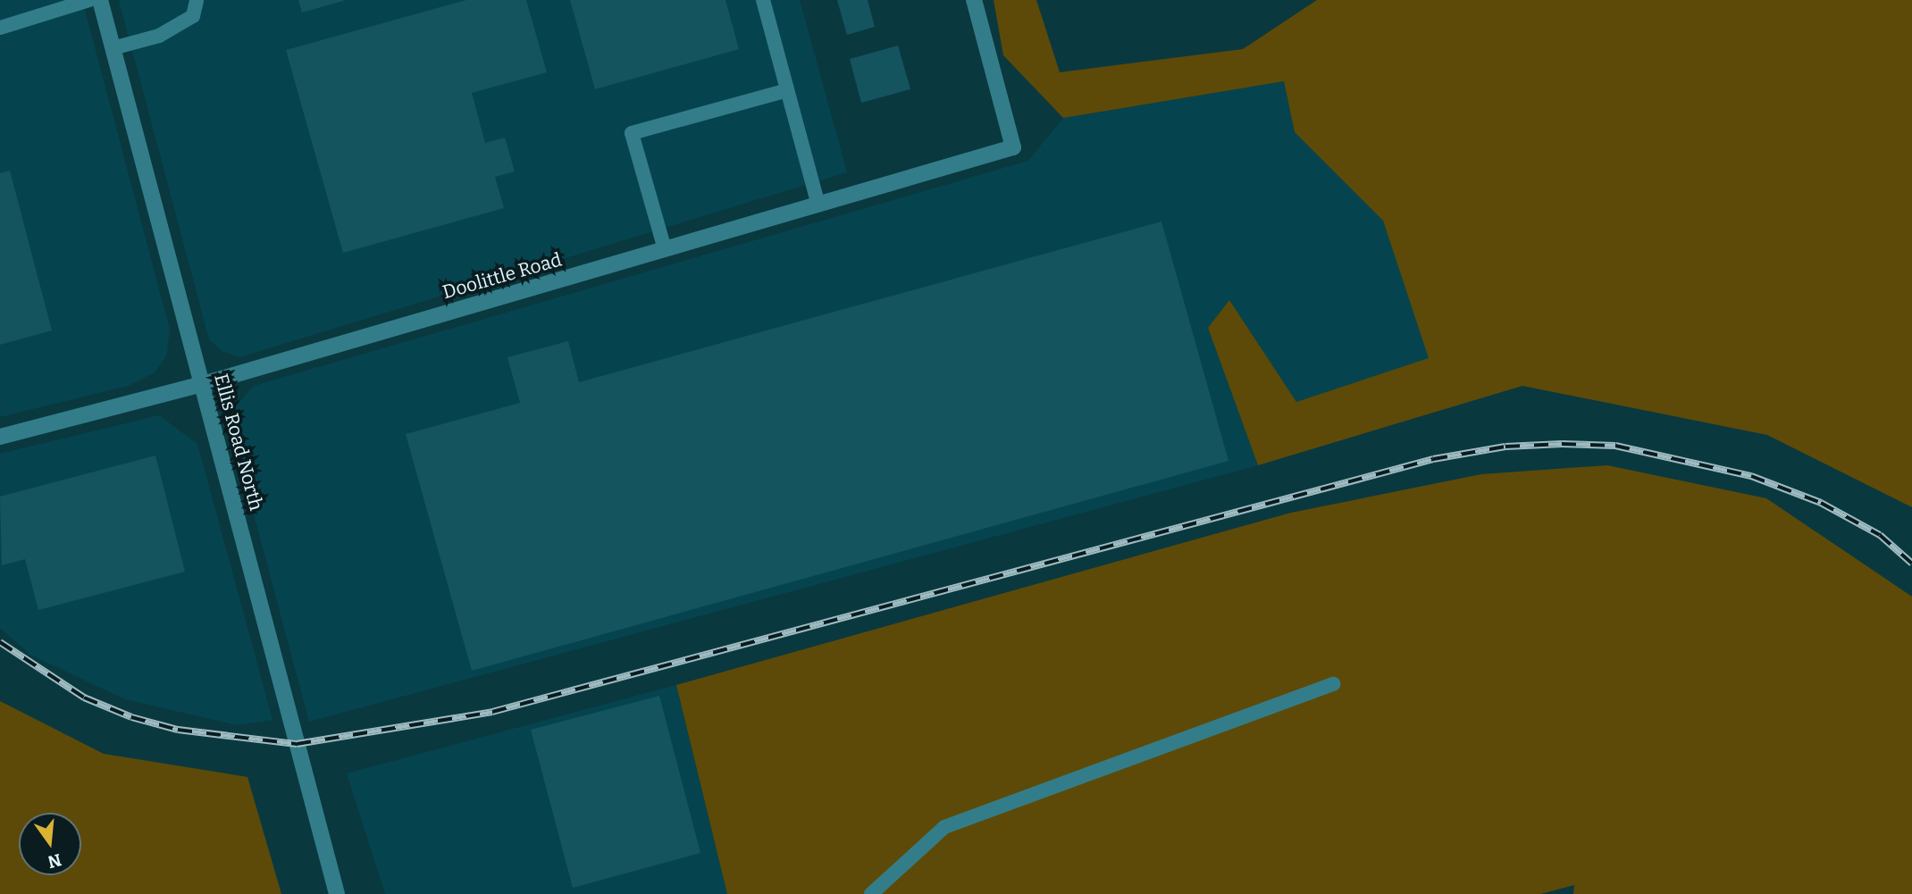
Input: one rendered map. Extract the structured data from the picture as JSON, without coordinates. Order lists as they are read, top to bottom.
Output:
{
  "streets": {
    "street": ["Doolittle Road", "Ellis Road North"]
  },
  "crossings": [
    ["Doolittle Road", "Ellis Road North"]
  ],
  "north": "bottom"
}
